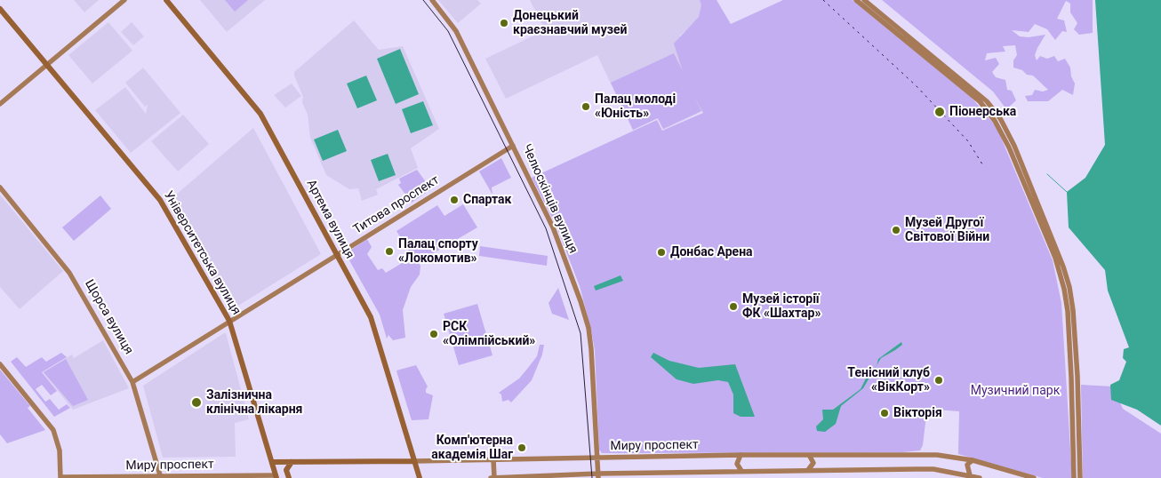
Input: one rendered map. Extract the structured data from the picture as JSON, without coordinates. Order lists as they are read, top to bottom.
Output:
{
  "streets": {
    "main road": [
      "Челюскінців вулиця",
      "Титова проспект",
      "Артема вулиця",
      "Університетська вулиця",
      "Щорса вулиця",
      "Миру проспект"
    ]
  },
  "crossings": [
    ["Челюскінців вулиця", "Титова проспект"],
    ["Челюскінців вулиця", "Миру проспект"],
    ["Титова проспект", "Артема вулиця"],
    ["Титова проспект", "Університетська вулиця"],
    ["Титова проспект", "Щорса вулиця"],
    ["Артема вулиця", "Миру проспект"],
    ["Університетська вулиця", "Миру проспект"],
    ["Щорса вулиця", "Миру проспект"]
  ],
  "parks": ["Музичний парк"],
  "places": [
    "Донецький краєзнавчий музей",
    "Палац молоді «Юність»",
    "Піонерська",
    "Спартак",
    "Музей Другої Світової Війни",
    "Палац спорту «Локомотив»",
    "Донбас Арена",
    "Музей історії ФК «Шахтар»",
    "РСК «Олімпійський»",
    "Тенісний клуб «ВікКорт»",
    "Залізнична клінічна лікарня",
    "Вікторія",
    "Комп'ютерна академія Шаг"
  ]
}
